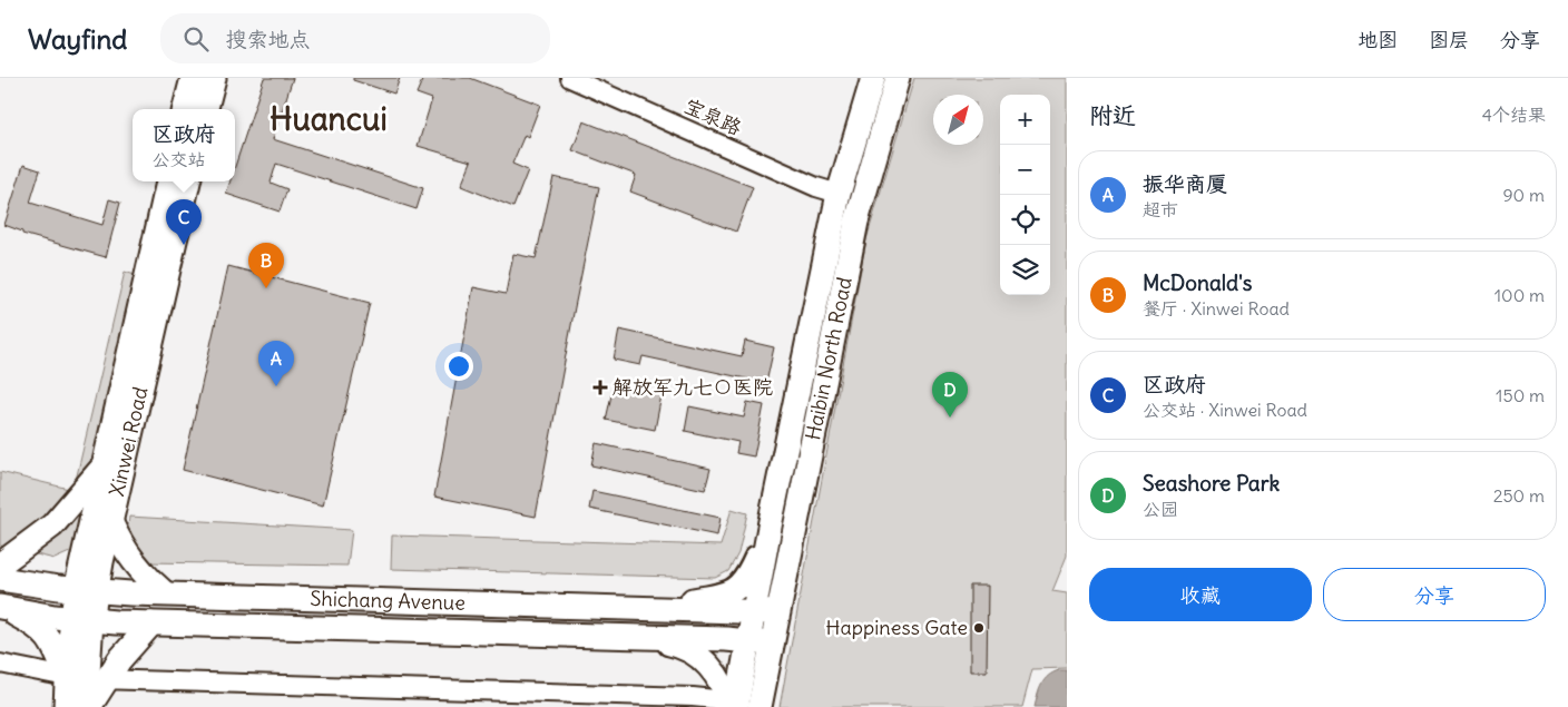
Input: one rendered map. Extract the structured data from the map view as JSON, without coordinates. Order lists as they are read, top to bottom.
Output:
{
  "streets": {
    "main road": ["Haibin North Road", "Xinwei Road", "Shichang Avenue"],
    "street": ["宝泉路"]
  },
  "crossings": [
    ["宝泉路", "Haibin North Road"],
    ["Haibin North Road", "Shichang Avenue"],
    ["Xinwei Road", "Shichang Avenue"]
  ],
  "districts": ["Huancui"],
  "places": {
    "health": ["解放军九七〇医院"],
    "other": ["Happiness Gate"]
  },
  "north": "top right",
  "page": {
    "header": "Wayfind",
    "search": "搜索地点",
    "nav": ["地图", "图层", "分享"],
    "heading": ["附近", "4个结果"],
    "map_buttons": ["+", "−"],
    "popup": ["区政府", "公交站"],
    "list": [
      {
        "mark": "A",
        "name": "振华商厦",
        "note": "超市",
        "value": "90 m"
      },
      {
        "mark": "B",
        "name": "McDonald's",
        "note": "餐厅 · Xinwei Road",
        "value": "100 m"
      },
      {
        "mark": "C",
        "name": "区政府",
        "note": "公交站 · Xinwei Road",
        "value": "150 m"
      },
      {
        "mark": "D",
        "name": "Seashore Park",
        "note": "公园",
        "value": "250 m"
      }
    ],
    "pins": [
      "C",
      "B",
      "A",
      "D"
    ],
    "buttons": ["收藏", "分享"]
  }
}
